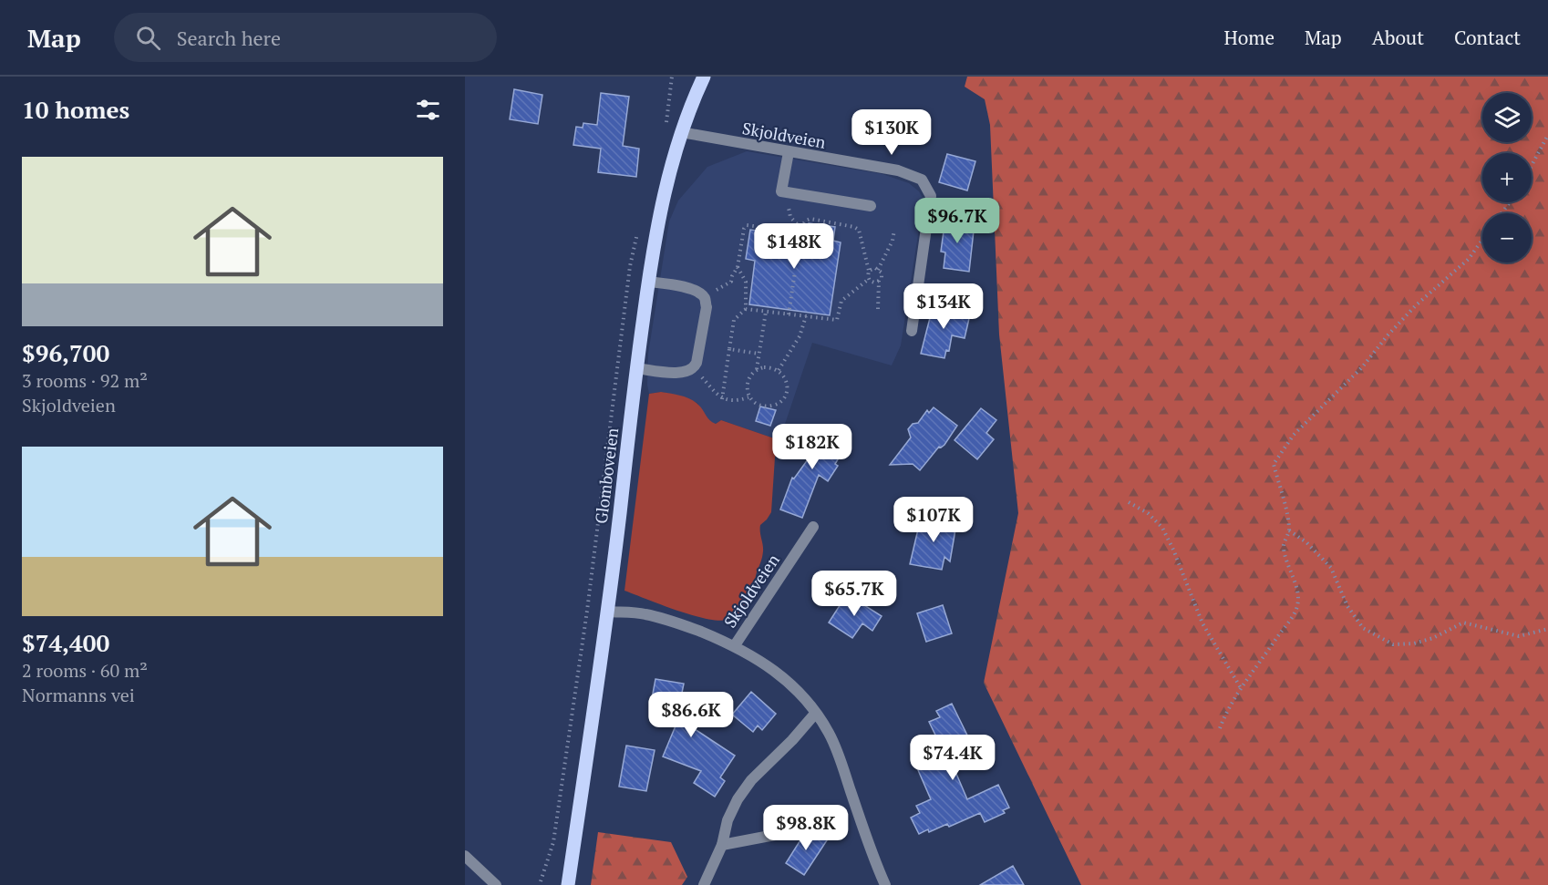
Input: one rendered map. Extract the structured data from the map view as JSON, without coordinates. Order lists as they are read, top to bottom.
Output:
{
  "streets": {
    "main road": ["Glomboveien"],
    "street": ["Skjoldveien"]
  },
  "crossings": [
    ["Skjoldveien", "Glomboveien"]
  ],
  "page": {
    "header": "Map",
    "search": "Search here",
    "nav": [
      "Home",
      "Map",
      "About",
      "Contact"
    ],
    "heading": "10 homes",
    "map_buttons": ["+", "−"],
    "price": [
      "$130K",
      "$96.7K",
      "$148K",
      "$134K",
      "$182K",
      "$107K",
      "$65.7K",
      "$86.6K",
      "$74.4K",
      "$98.8K"
    ],
    "list": [
      {
        "name": "$96,700",
        "note": "3 rooms · 92 m² · Skjoldveien"
      },
      {
        "name": "$74,400",
        "note": "2 rooms · 60 m² · Normanns vei"
      }
    ]
  }
}
